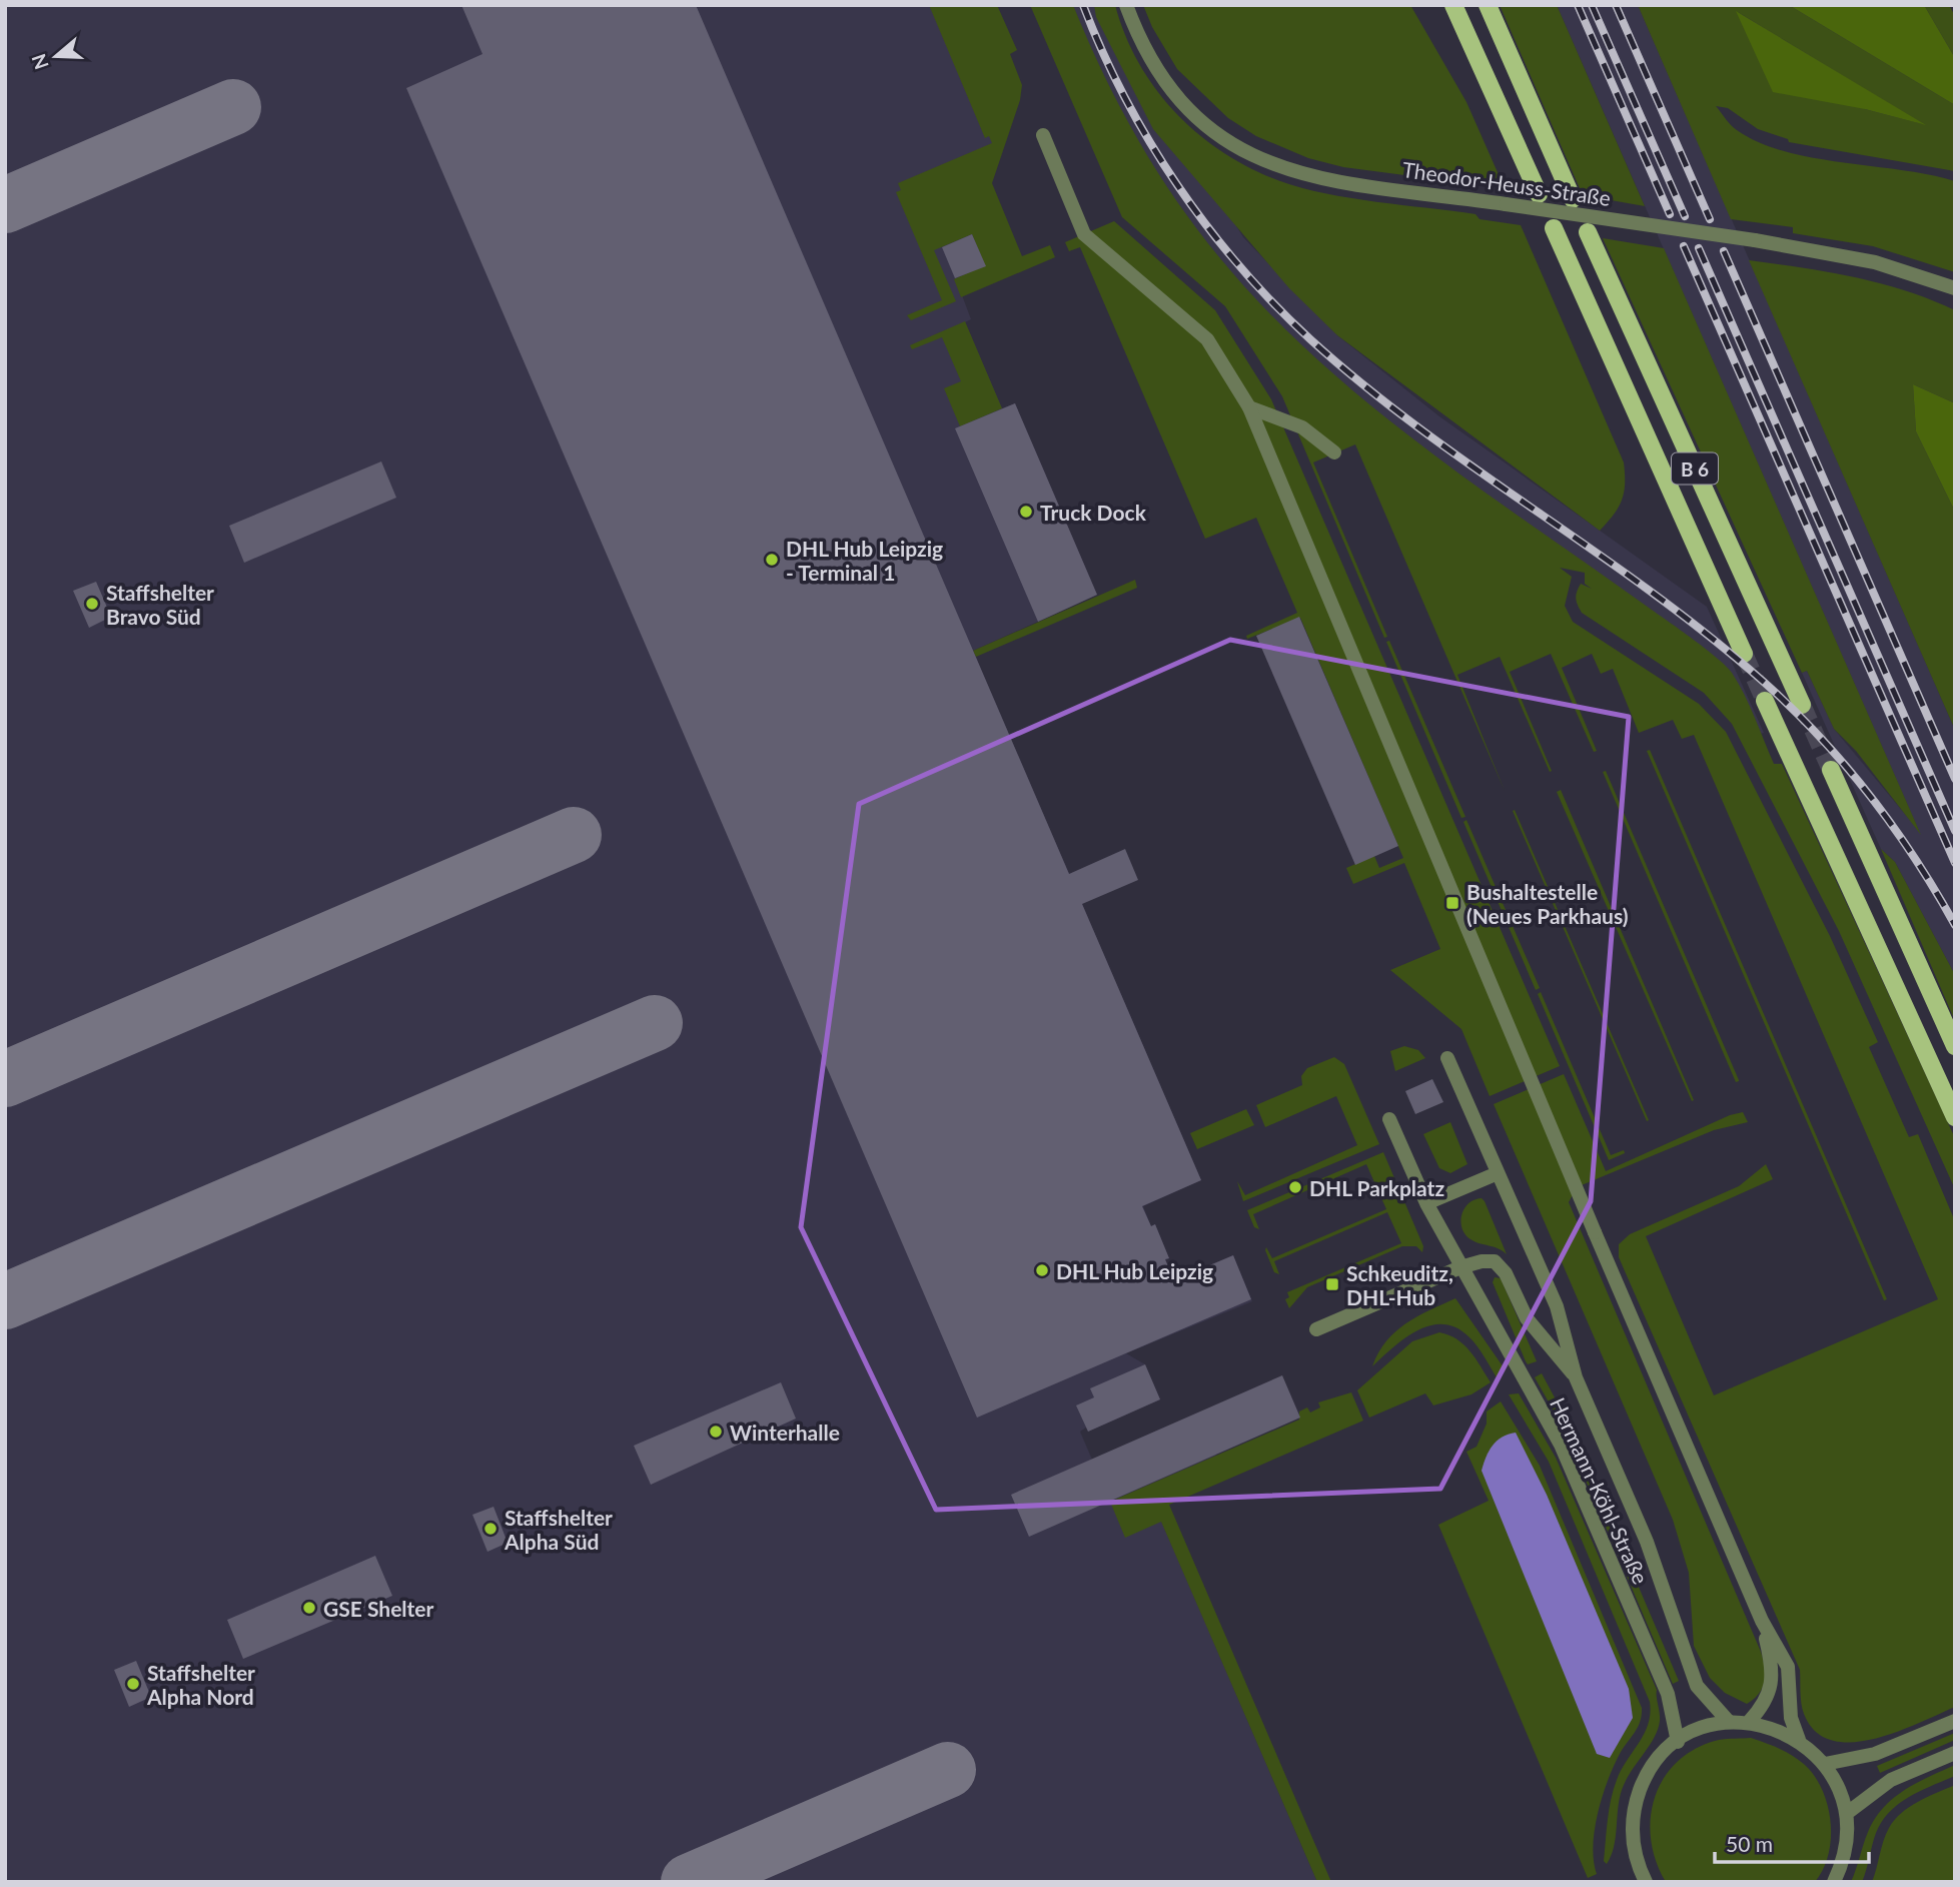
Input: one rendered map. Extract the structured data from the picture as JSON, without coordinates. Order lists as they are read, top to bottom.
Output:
{
  "streets": {
    "main road": ["B 6"],
    "street": ["Theodor-Heuss-Straße", "Hermann-Köhl-Straße"]
  },
  "places": {
    "other": [
      "Truck Dock",
      "DHL Hub Leipzig - Terminal 1",
      "Staffshelter Bravo Süd",
      "DHL Parkplatz",
      "DHL Hub Leipzig",
      "Winterhalle",
      "Staffshelter Alpha Süd",
      "GSE Shelter",
      "Staffshelter Alpha Nord"
    ],
    "transit": ["Bushaltestelle (Neues Parkhaus)", "Schkeuditz, DHL-Hub"]
  },
  "scale_bar": "50 m",
  "north": "left"
}
